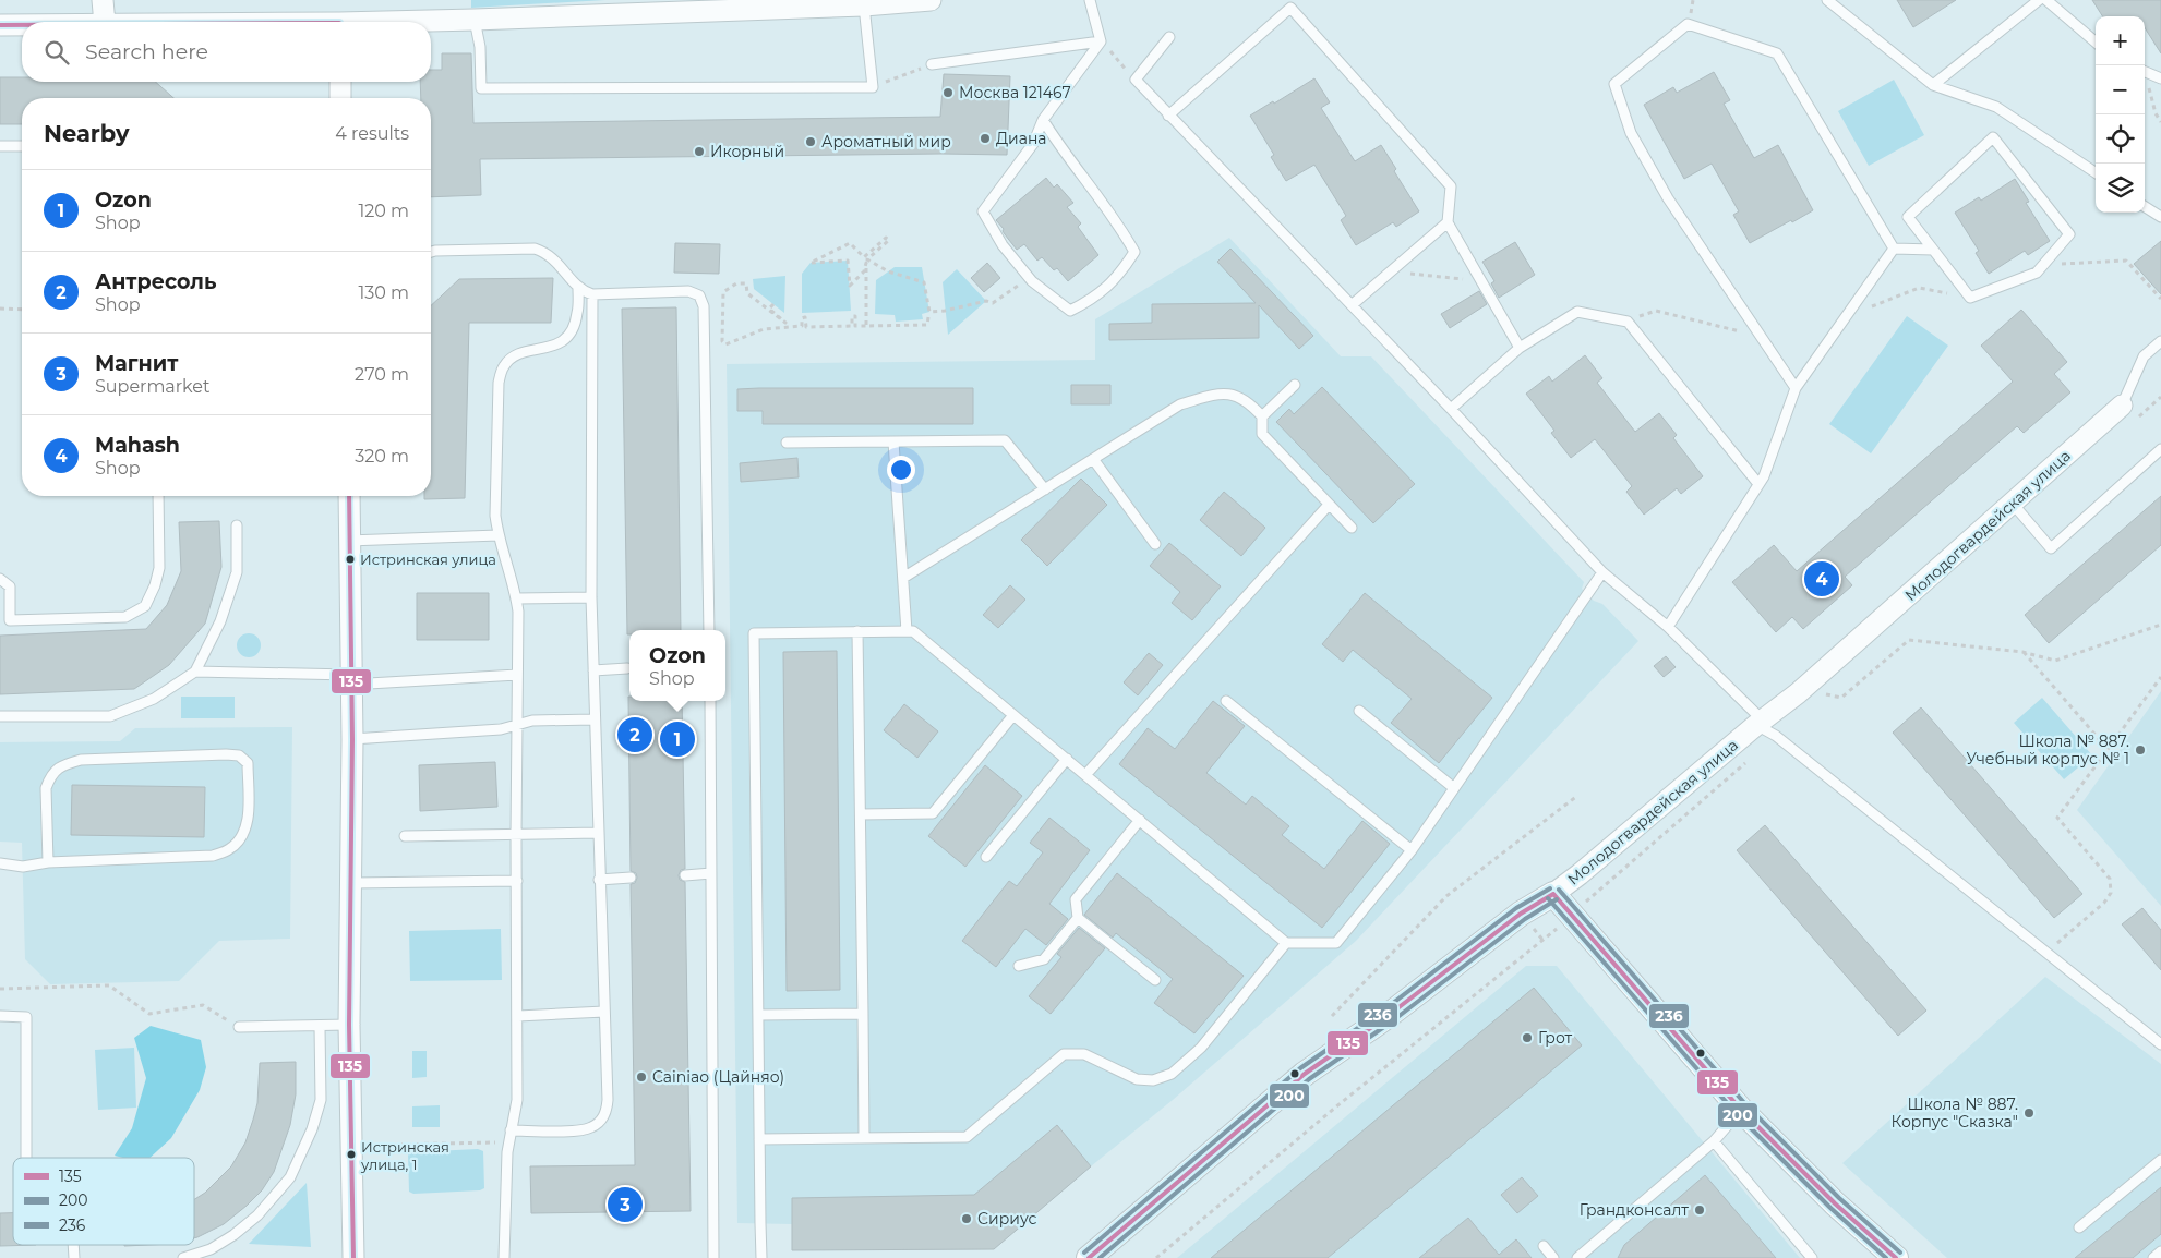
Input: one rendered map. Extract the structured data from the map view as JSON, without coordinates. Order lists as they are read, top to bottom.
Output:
{
  "streets": {
    "street": ["Молодогвардейская улица"]
  },
  "places": [
    "Москва 121467",
    "Диана",
    "Ароматный мир",
    "Икорный",
    "Истринская улица",
    "Школа № 887. Учебный корпус № 1",
    "Грот",
    "Cainiao (Цайняо)",
    "Школа № 887. Корпус \"Сказка\"",
    "Истринская улица, 1",
    "Грандконсалт",
    "Сириус"
  ],
  "lines": ["transit line 135", "transit line 236", "transit line 200"],
  "legend": ["135", "200", "236"],
  "page": {
    "map_buttons": ["+", "−"],
    "search": "Search here",
    "heading": ["Nearby", "4 results"],
    "list": [
      {
        "mark": "1",
        "name": "Ozon",
        "note": "Shop",
        "value": "120 m"
      },
      {
        "mark": "2",
        "name": "Антресоль",
        "note": "Shop",
        "value": "130 m"
      },
      {
        "mark": "3",
        "name": "Магнит",
        "note": "Supermarket",
        "value": "270 m"
      },
      {
        "mark": "4",
        "name": "Mahash",
        "note": "Shop",
        "value": "320 m"
      }
    ],
    "pins": [
      "4",
      "2",
      "1",
      "3"
    ],
    "popup": ["Ozon", "Shop"]
  }
}
